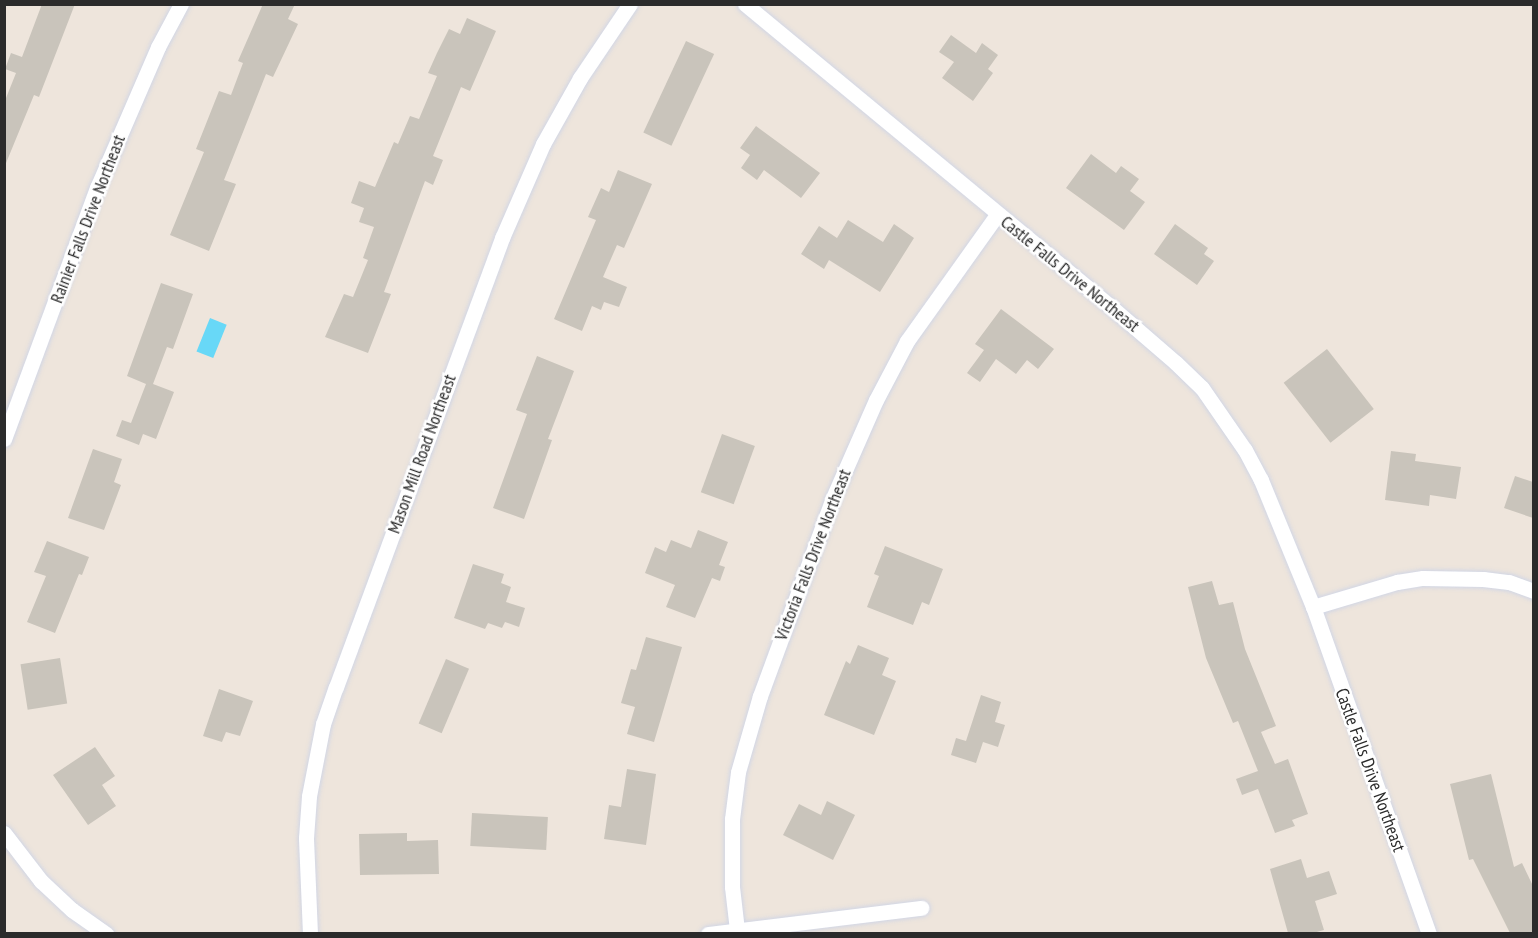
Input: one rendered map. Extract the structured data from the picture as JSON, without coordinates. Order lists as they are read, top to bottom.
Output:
{
  "streets": {
    "street": [
      "Rainier Falls Drive Northeast",
      "Castle Falls Drive Northeast",
      "Mason Mill Road Northeast",
      "Victoria Falls Drive Northeast"
    ]
  },
  "crossings": [
    ["Castle Falls Drive Northeast", "Victoria Falls Drive Northeast"]
  ]
}
